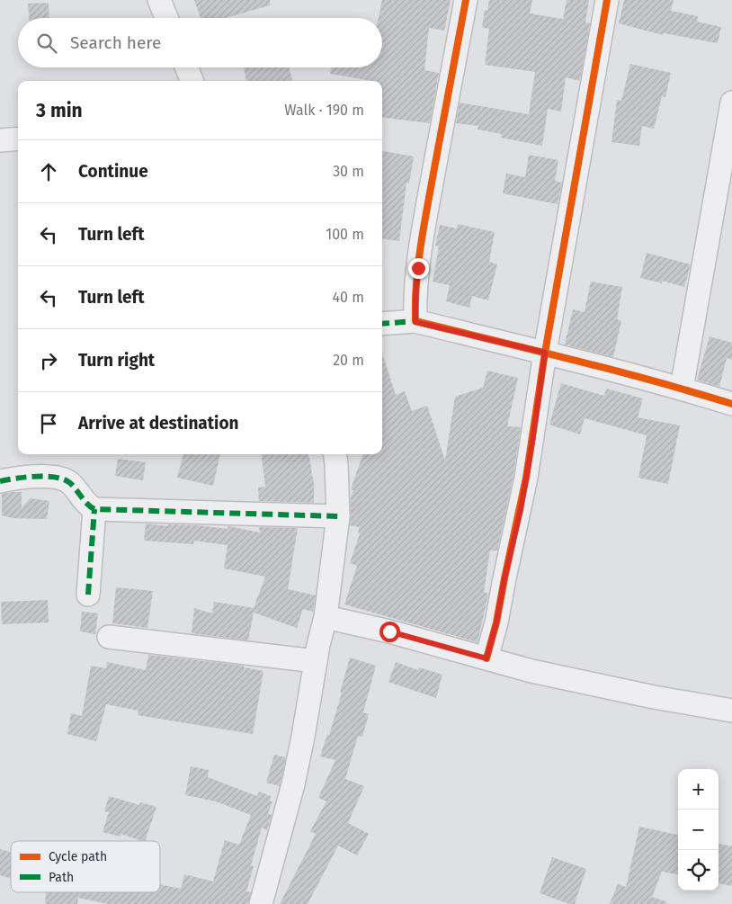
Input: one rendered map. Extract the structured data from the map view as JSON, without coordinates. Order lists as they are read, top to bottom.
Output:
{
  "legend": ["Cycle path", "Path"],
  "page": {
    "search": "Search here",
    "heading": ["3 min", "Walk · 190 m"],
    "list": [
      ["Continue", "30 m"],
      ["Turn left", "100 m"],
      ["Turn left", "40 m"],
      ["Turn right", "20 m"],
      "Arrive at destination"
    ],
    "map_buttons": ["+", "−"]
  }
}
